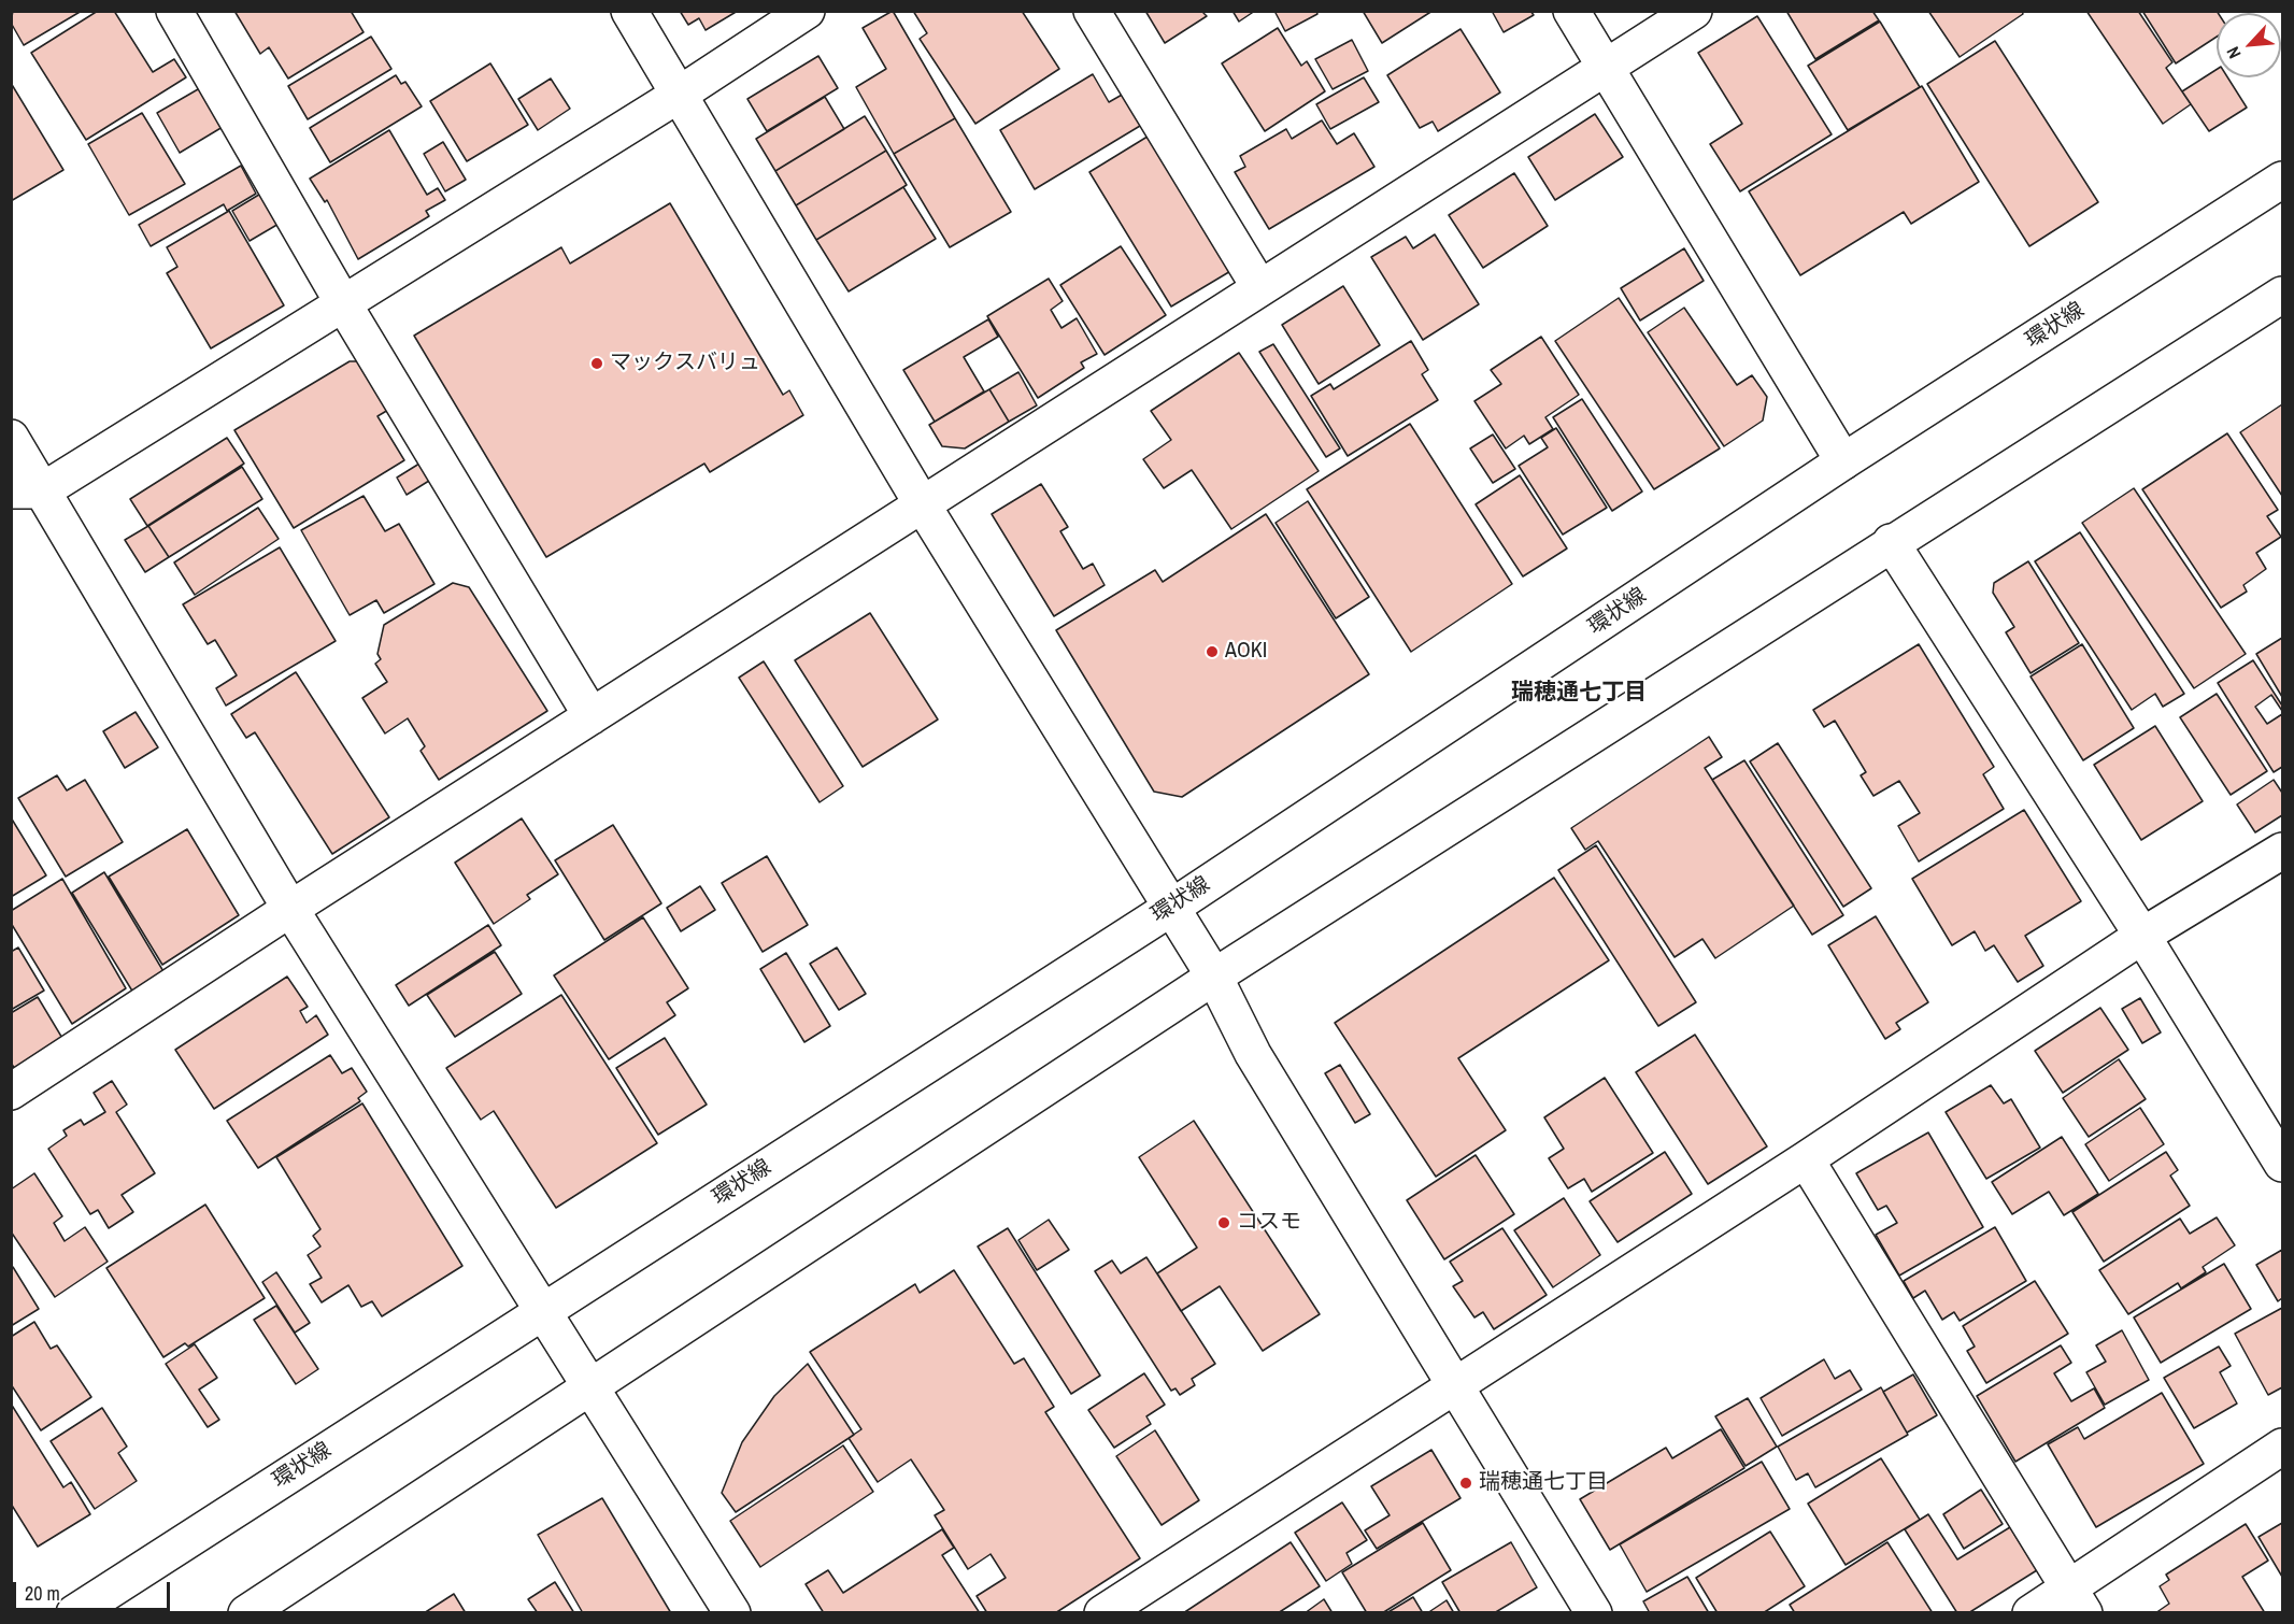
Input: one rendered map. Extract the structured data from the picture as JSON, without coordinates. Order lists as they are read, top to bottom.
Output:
{
  "streets": {
    "street": ["環状線"]
  },
  "districts": ["瑞穂通七丁目"],
  "places": [
    "マックスバリュ",
    "AOKI",
    "コスモ",
    "瑞穂通七丁目"
  ],
  "scale_bar": "20 m",
  "north": "bottom left"
}
